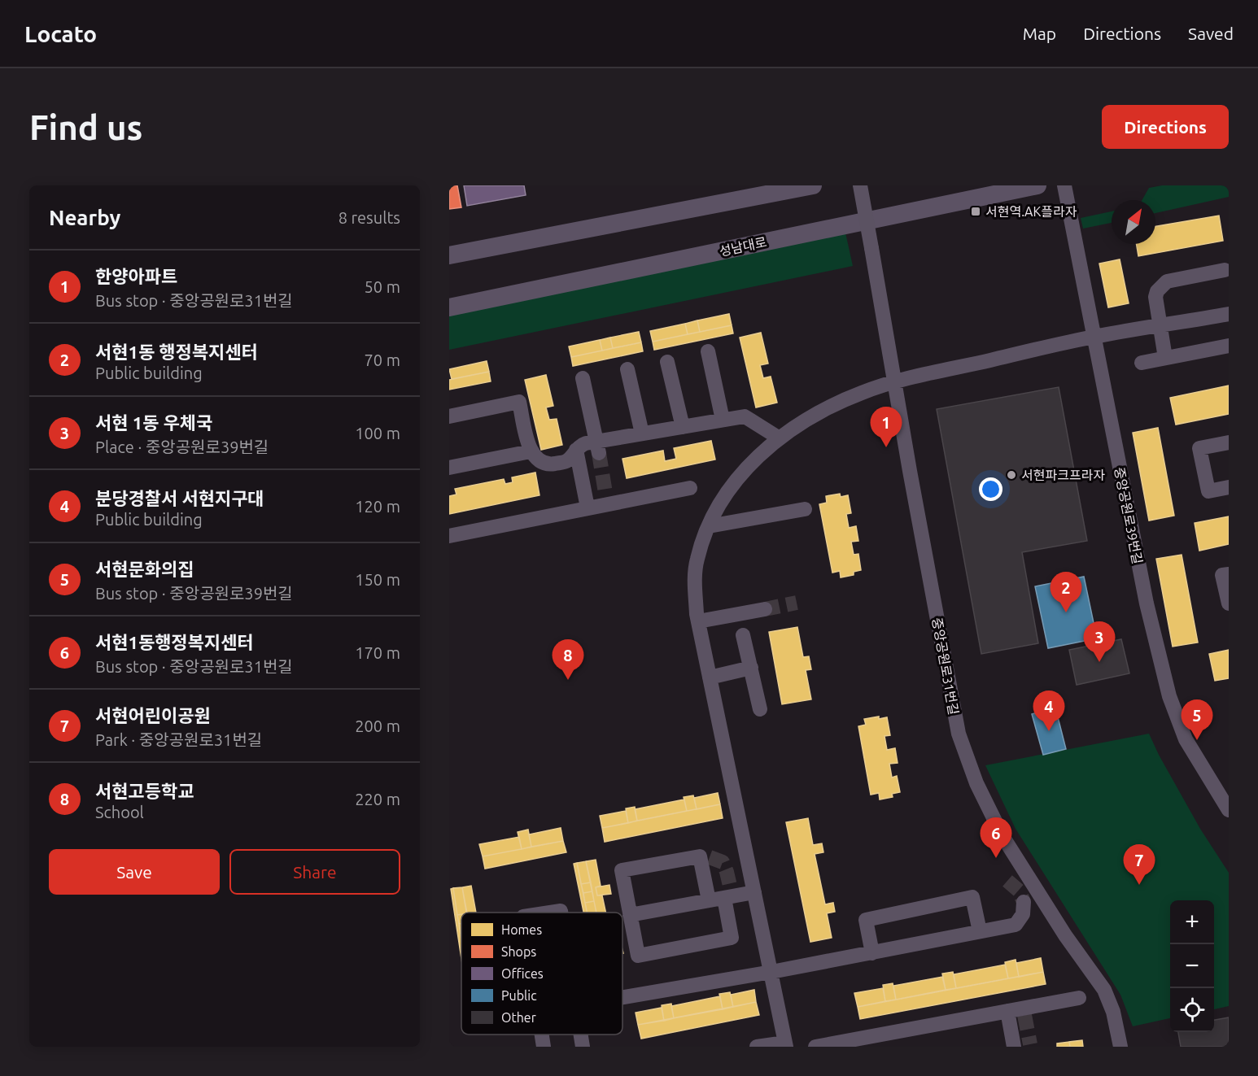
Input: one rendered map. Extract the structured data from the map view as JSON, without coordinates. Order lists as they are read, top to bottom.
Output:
{
  "streets": {
    "main road": ["성남대로"],
    "street": ["중앙공원로39번길", "중앙공원로31번길"]
  },
  "places": {
    "transit": ["서현역.AK플라자"],
    "other": ["서현파크프라자"]
  },
  "legend": [
    "Homes",
    "Shops",
    "Offices",
    "Public",
    "Other"
  ],
  "north": "top right",
  "page": {
    "header": "Locato",
    "nav": ["Map", "Directions", "Saved"],
    "buttons": [
      "Directions",
      ["Save", "Share"]
    ],
    "title": "Find us",
    "heading": ["Nearby", "8 results"],
    "list": [
      {
        "mark": "1",
        "name": "한양아파트",
        "note": "Bus stop · 중앙공원로31번길",
        "value": "50 m"
      },
      {
        "mark": "2",
        "name": "서현1동 행정복지센터",
        "note": "Public building",
        "value": "70 m"
      },
      {
        "mark": "3",
        "name": "서현 1동 우체국",
        "note": "Place · 중앙공원로39번길",
        "value": "100 m"
      },
      {
        "mark": "4",
        "name": "분당경찰서 서현지구대",
        "note": "Public building",
        "value": "120 m"
      },
      {
        "mark": "5",
        "name": "서현문화의집",
        "note": "Bus stop · 중앙공원로39번길",
        "value": "150 m"
      },
      {
        "mark": "6",
        "name": "서현1동행정복지센터",
        "note": "Bus stop · 중앙공원로31번길",
        "value": "170 m"
      },
      {
        "mark": "7",
        "name": "서현어린이공원",
        "note": "Park · 중앙공원로31번길",
        "value": "200 m"
      },
      {
        "mark": "8",
        "name": "서현고등학교",
        "note": "School",
        "value": "220 m"
      }
    ],
    "pins": [
      "1",
      "2",
      "3",
      "8",
      "4",
      "5",
      "6",
      "7"
    ],
    "map_buttons": ["+", "−"]
  }
}
